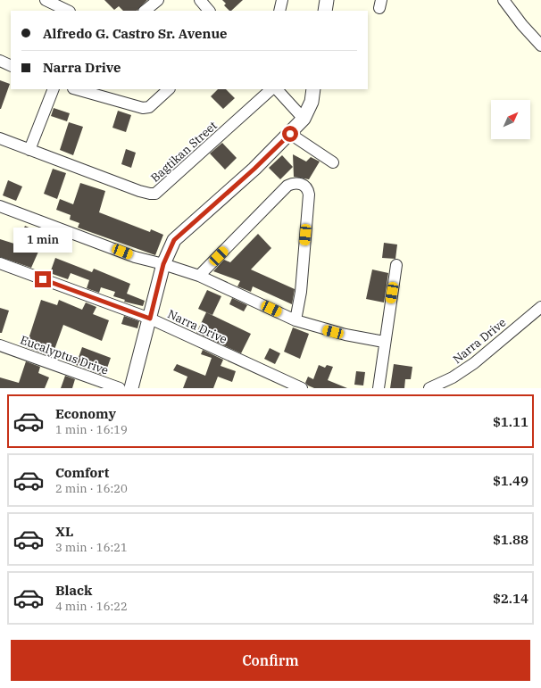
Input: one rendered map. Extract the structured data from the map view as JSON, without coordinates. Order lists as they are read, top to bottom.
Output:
{
  "streets": {
    "street": ["Bagtikan Street", "Narra Drive", "Eucalyptus Drive"]
  },
  "north": "top right",
  "page": {
    "banner": ["Alfredo G. Castro Sr. Avenue", "Narra Drive"],
    "bubble": "1 min",
    "list": [
      {
        "name": "Economy",
        "note": "1 min · 16:19",
        "value": "$1.11"
      },
      {
        "name": "Comfort",
        "note": "2 min · 16:20",
        "value": "$1.49"
      },
      {
        "name": "XL",
        "note": "3 min · 16:21",
        "value": "$1.88"
      },
      {
        "name": "Black",
        "note": "4 min · 16:22",
        "value": "$2.14"
      }
    ],
    "buttons": "Confirm"
  }
}
